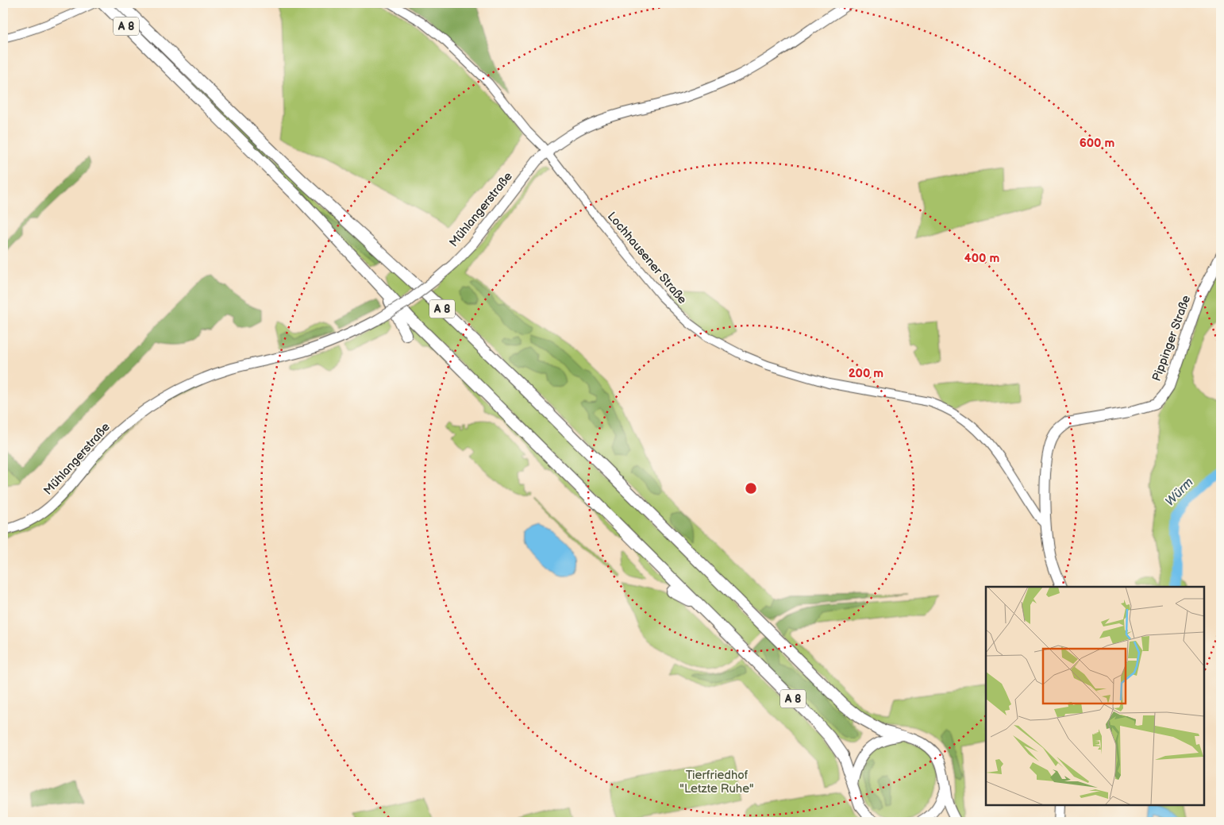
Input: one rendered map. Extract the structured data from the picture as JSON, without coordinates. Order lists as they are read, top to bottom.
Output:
{
  "streets": {
    "highway": ["A 8"],
    "main road": ["Mühlangerstraße", "Pippinger Straße"],
    "street": ["Lochhausener Straße"]
  },
  "crossings": [
    ["Mühlangerstraße", "Lochhausener Straße"],
    ["Lochhausener Straße", "Pippinger Straße"]
  ],
  "water": ["Würm"],
  "parks": ["Tierfriedhof \"Letzte Ruhe\""],
  "rings": ["600 m", "400 m", "200 m"]
}
